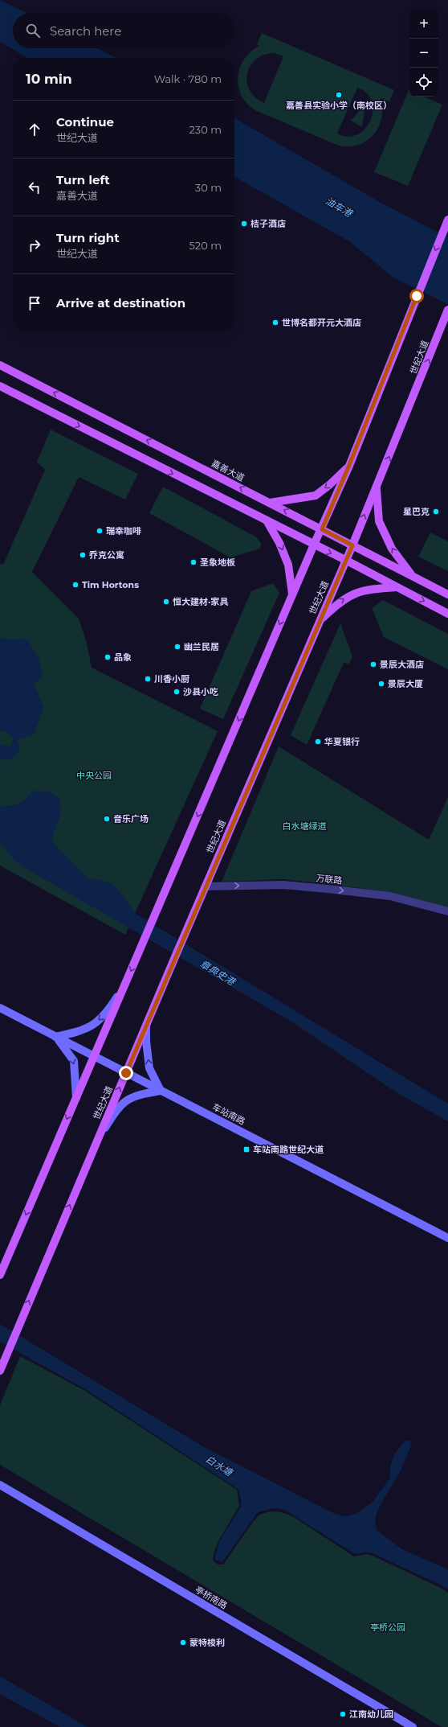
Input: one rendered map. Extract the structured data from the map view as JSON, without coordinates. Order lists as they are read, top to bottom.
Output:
{
  "streets": {
    "main road": ["世纪大道", "嘉善大道"],
    "street": ["万联路", "车站南路", "亭桥南路"]
  },
  "crossings": [
    ["世纪大道", "嘉善大道"],
    ["世纪大道", "万联路"],
    ["世纪大道", "车站南路"]
  ],
  "one_way": ["万联路"],
  "water": ["油车港", "章典史港", "白水塘"],
  "parks": ["中央公园", "白水塘绿道", "亭桥公园"],
  "places": {
    "other": [
      "嘉善县实验小学（南校区）",
      "桔子酒店",
      "世博名都开元大酒店",
      "星巴克",
      "瑞幸咖啡",
      "乔克公寓",
      "圣象地板",
      "Tim Hortons",
      "恒大建材·家具",
      "幽兰民居",
      "品象",
      "景辰大酒店",
      "川香小厨",
      "景辰大厦",
      "沙县小吃",
      "华夏银行",
      "音乐广场",
      "蒙特梭利",
      "江南幼儿园"
    ],
    "transit": ["车站南路世纪大道"]
  },
  "page": {
    "map_buttons": ["+", "−"],
    "search": "Search here",
    "heading": ["10 min", "Walk · 780 m"],
    "list": [
      ["Continue", "世纪大道", "230 m"],
      ["Turn left", "嘉善大道", "30 m"],
      ["Turn right", "世纪大道", "520 m"],
      "Arrive at destination"
    ]
  }
}
